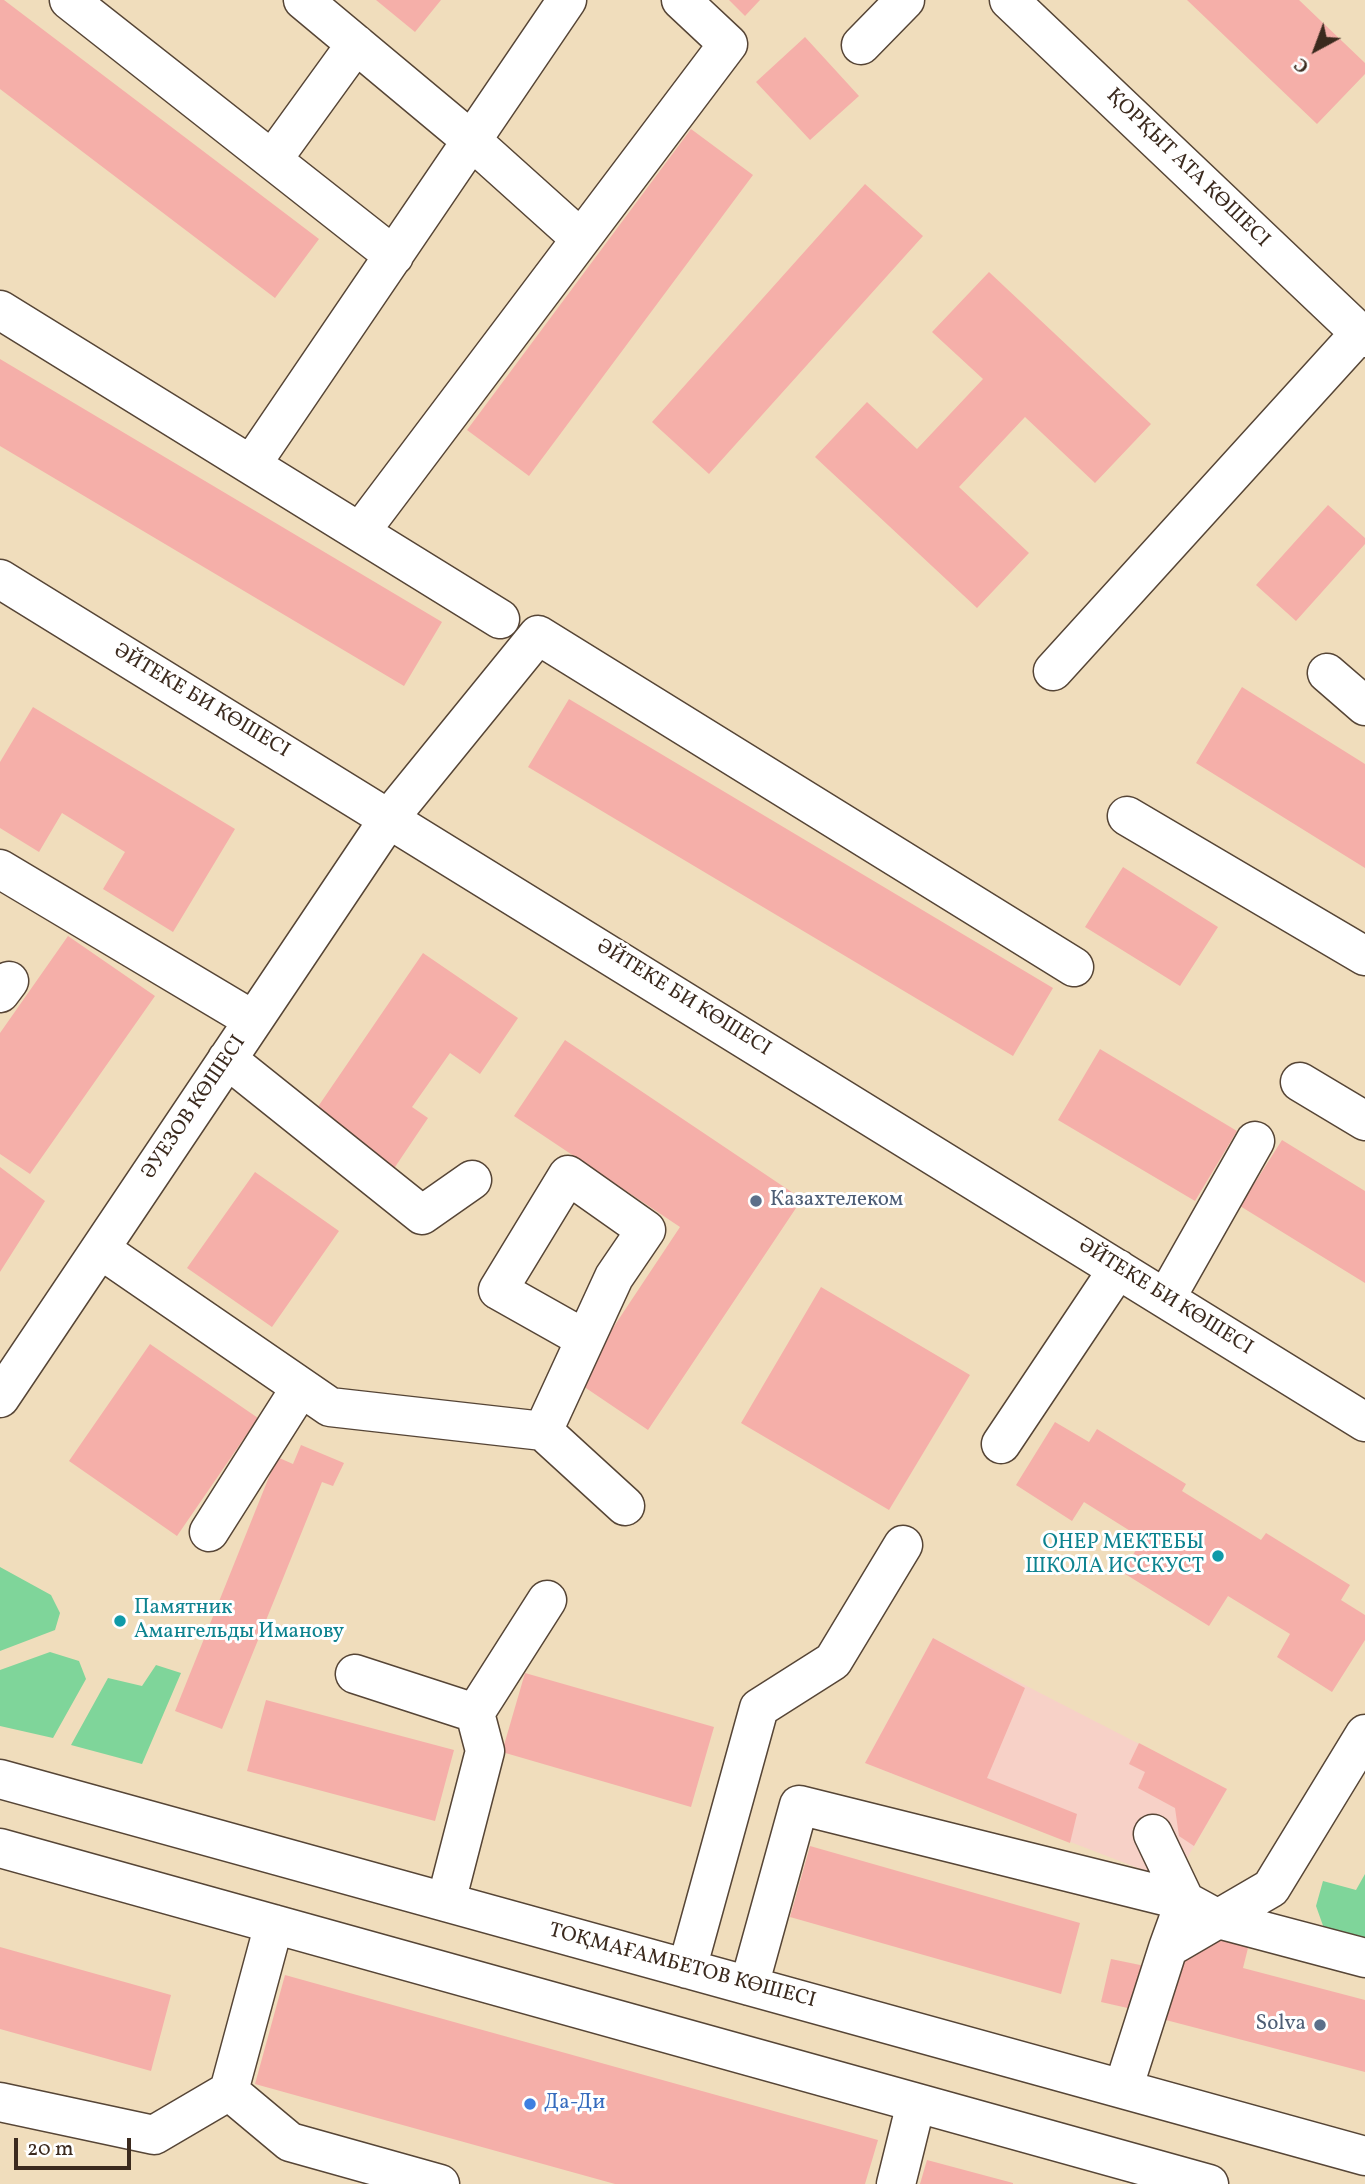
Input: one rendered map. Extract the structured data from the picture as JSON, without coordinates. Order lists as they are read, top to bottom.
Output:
{
  "streets": {
    "street": [
      "ҚОРҚЫТ АТА КӨШЕСІ",
      "ӘЙТЕКЕ БИ КӨШЕСІ",
      "ӘУЕЗОВ КӨШЕСІ",
      "ТОҚМАҒАМБЕТОВ КӨШЕСІ"
    ]
  },
  "crossings": [
    ["ӘЙТЕКЕ БИ КӨШЕСІ", "ӘУЕЗОВ КӨШЕСІ"]
  ],
  "places": [
    "Казахтелеком",
    "ОНЕР МЕКТЕБЫ ШКОЛА ИССКУСТ",
    "Памятник Амангельды Иманову",
    "Solva",
    "Да-Ди"
  ],
  "scale_bar": "20 m",
  "north": "bottom left"
}
